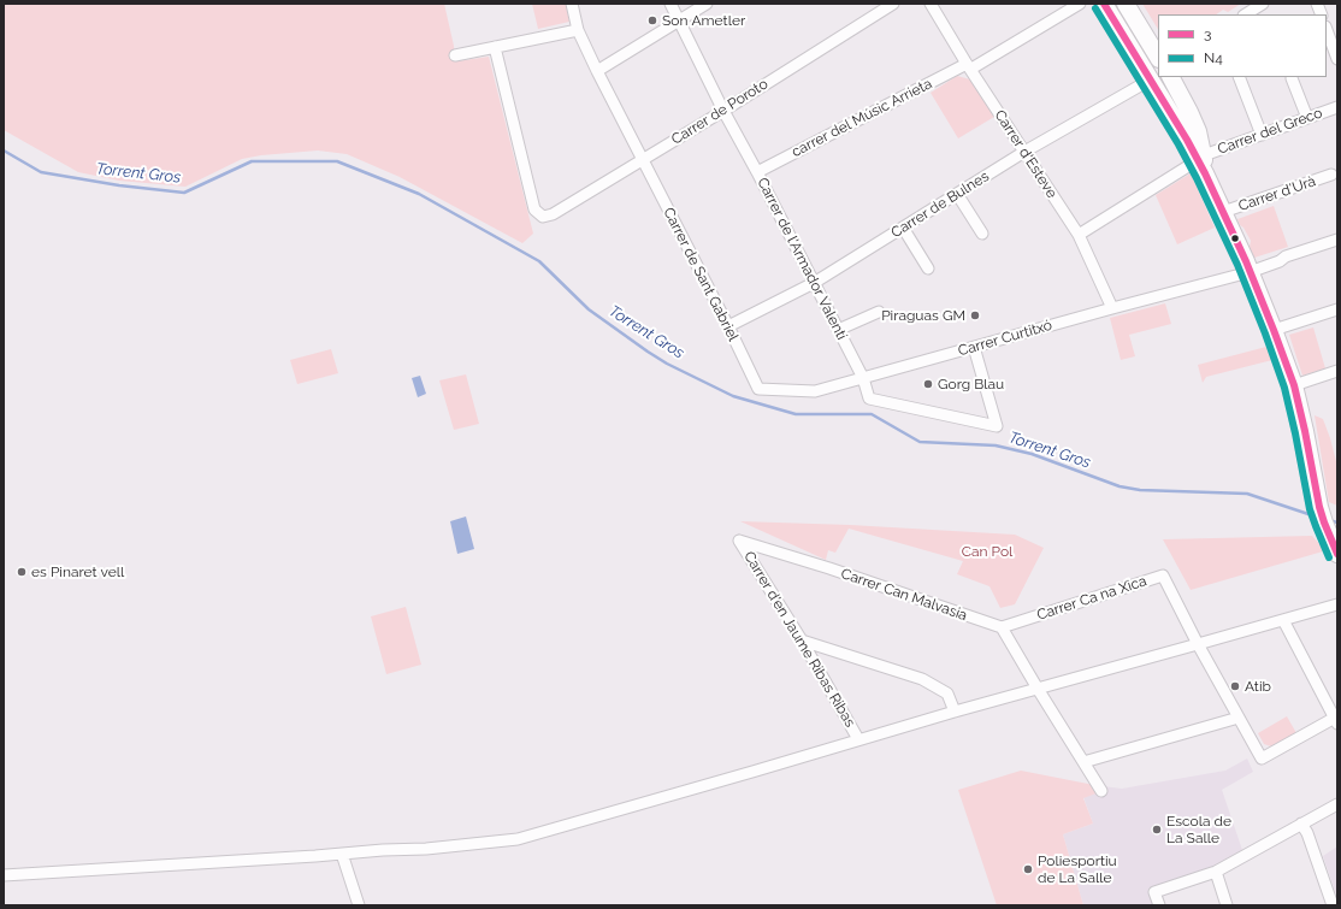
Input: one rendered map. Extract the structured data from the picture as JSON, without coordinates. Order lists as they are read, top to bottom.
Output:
{
  "streets": {
    "street": [
      "Carrer de Poroto",
      "carrer del Músic Arrieta",
      "Carrer del Greco",
      "Carrer d'Esteve",
      "Carrer d'Urà",
      "Carrer de Bulnes",
      "Carrer de l'Armador Valentí",
      "Carrer de Sant Gabriel",
      "Carrer Curtitxó",
      "Carrer Can Malvasia",
      "Carrer Ca na Xica",
      "Carrer d'en Jaume Ribas Ribas"
    ]
  },
  "crossings": [
    ["Carrer de Poroto", "Carrer de l'Armador Valentí"],
    ["Carrer de Poroto", "Carrer de Sant Gabriel"],
    ["carrer del Músic Arrieta", "Carrer d'Esteve"],
    ["carrer del Músic Arrieta", "Carrer de l'Armador Valentí"],
    ["Carrer del Greco", "Carrer d'Esteve"],
    ["Carrer d'Esteve", "Carrer de Bulnes"],
    ["Carrer d'Esteve", "Carrer Curtitxó"],
    ["Carrer de Bulnes", "Carrer de l'Armador Valentí"],
    ["Carrer de Bulnes", "Carrer de Sant Gabriel"],
    ["Carrer de l'Armador Valentí", "Carrer Curtitxó"],
    ["Carrer de Sant Gabriel", "Carrer Curtitxó"],
    ["Carrer Can Malvasia", "Carrer Ca na Xica"],
    ["Carrer Can Malvasia", "Carrer d'en Jaume Ribas Ribas"]
  ],
  "water": ["Torrent Gros"],
  "parks": ["Can Pol"],
  "places": [
    "Son Ametler",
    "Piraguas GM",
    "Gorg Blau",
    "es Pinaret vell",
    "Atib",
    "Escola de La Salle",
    "Poliesportiu de La Salle"
  ],
  "lines": ["transit line 3", "transit line N4"],
  "legend": ["3", "N4"]
}
